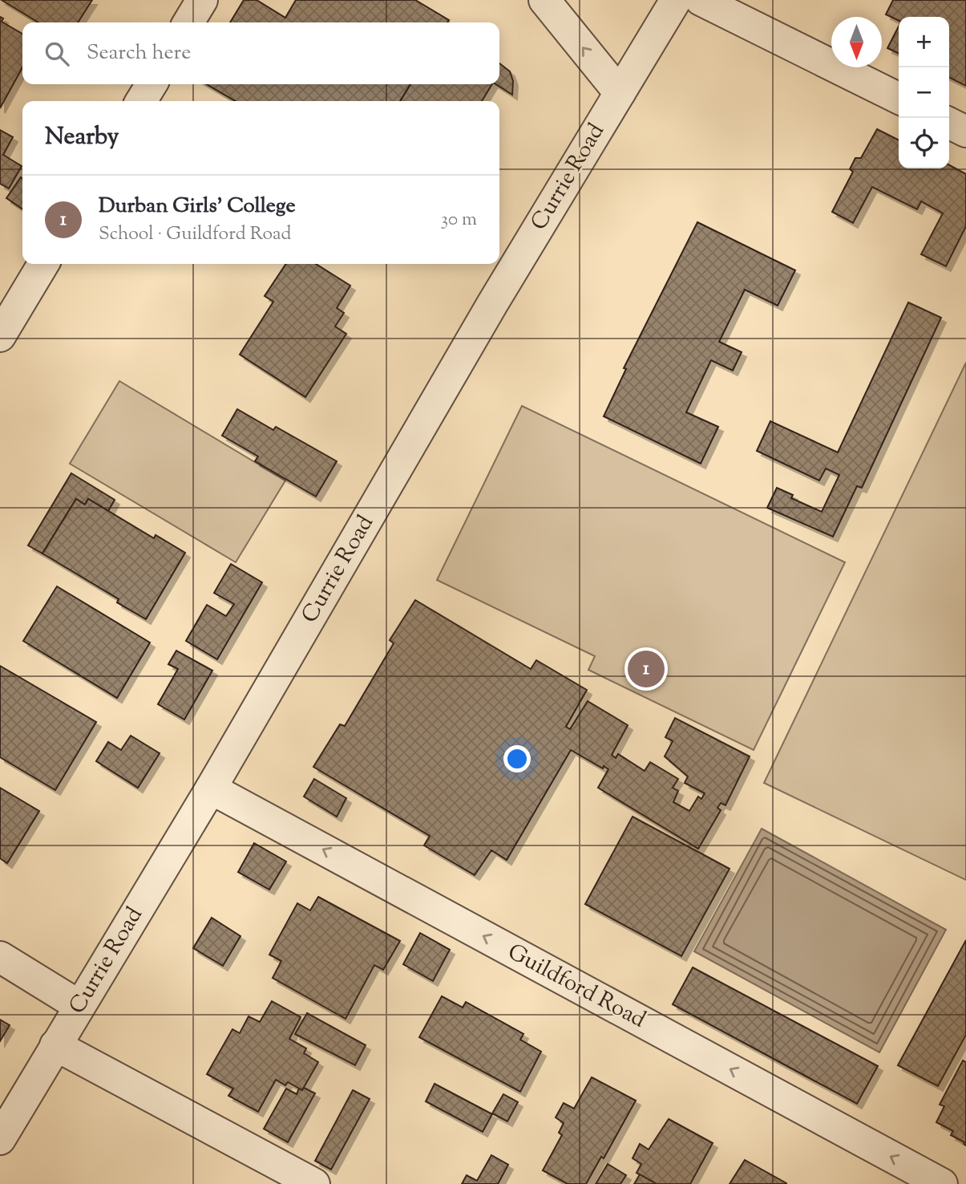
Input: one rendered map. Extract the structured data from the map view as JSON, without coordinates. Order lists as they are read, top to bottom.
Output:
{
  "streets": {
    "street": ["Currie Road", "Guildford Road"]
  },
  "crossings": [
    ["Currie Road", "Guildford Road"]
  ],
  "one_way": ["Guildford Road"],
  "north": "bottom",
  "page": {
    "map_buttons": ["+", "−"],
    "search": "Search here",
    "heading": "Nearby",
    "list": [
      {
        "mark": "1",
        "name": "Durban Girls' College",
        "note": "School · Guildford Road",
        "value": "30 m"
      }
    ],
    "pins": "1"
  }
}
